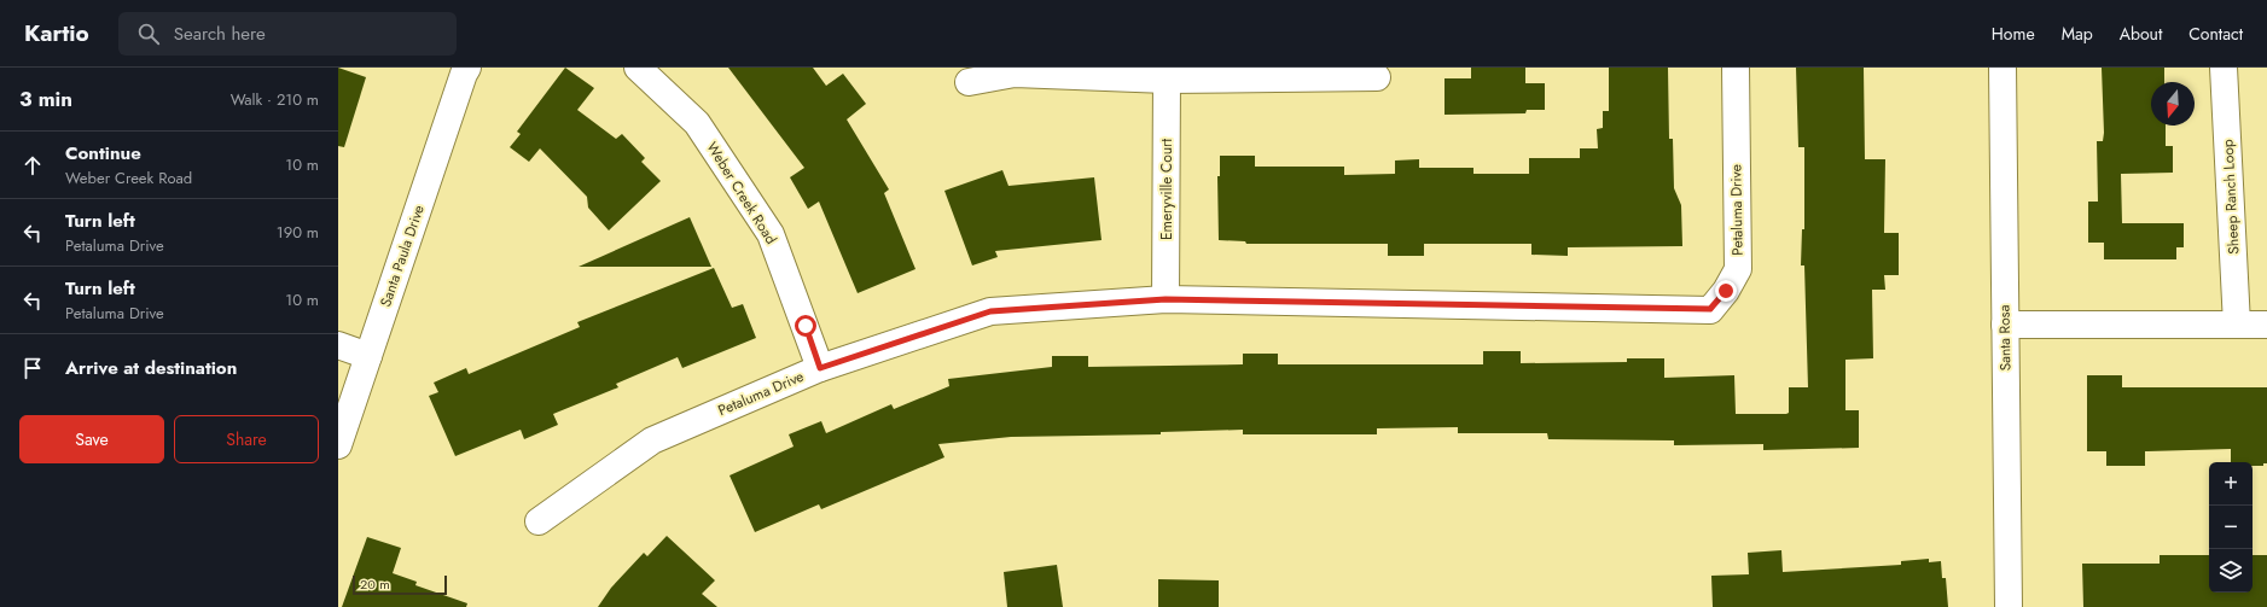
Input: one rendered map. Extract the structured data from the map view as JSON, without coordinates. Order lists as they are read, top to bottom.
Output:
{
  "streets": {
    "street": [
      "Emeryville Court",
      "Weber Creek Road",
      "Sheep Ranch Loop",
      "Petaluma Drive",
      "Santa Paula Drive",
      "Santa Rosa"
    ]
  },
  "crossings": [
    ["Emeryville Court", "Petaluma Drive"],
    ["Weber Creek Road", "Petaluma Drive"]
  ],
  "scale_bar": "20 m",
  "north": "bottom",
  "page": {
    "header": "Kartio",
    "search": "Search here",
    "nav": [
      "Home",
      "Map",
      "About",
      "Contact"
    ],
    "heading": ["3 min", "Walk · 210 m"],
    "list": [
      ["Continue", "Weber Creek Road", "10 m"],
      ["Turn left", "Petaluma Drive", "190 m"],
      ["Turn left", "Petaluma Drive", "10 m"],
      "Arrive at destination"
    ],
    "buttons": ["Save", "Share"],
    "map_buttons": ["+", "−"],
    "scale": "20 m"
  }
}
